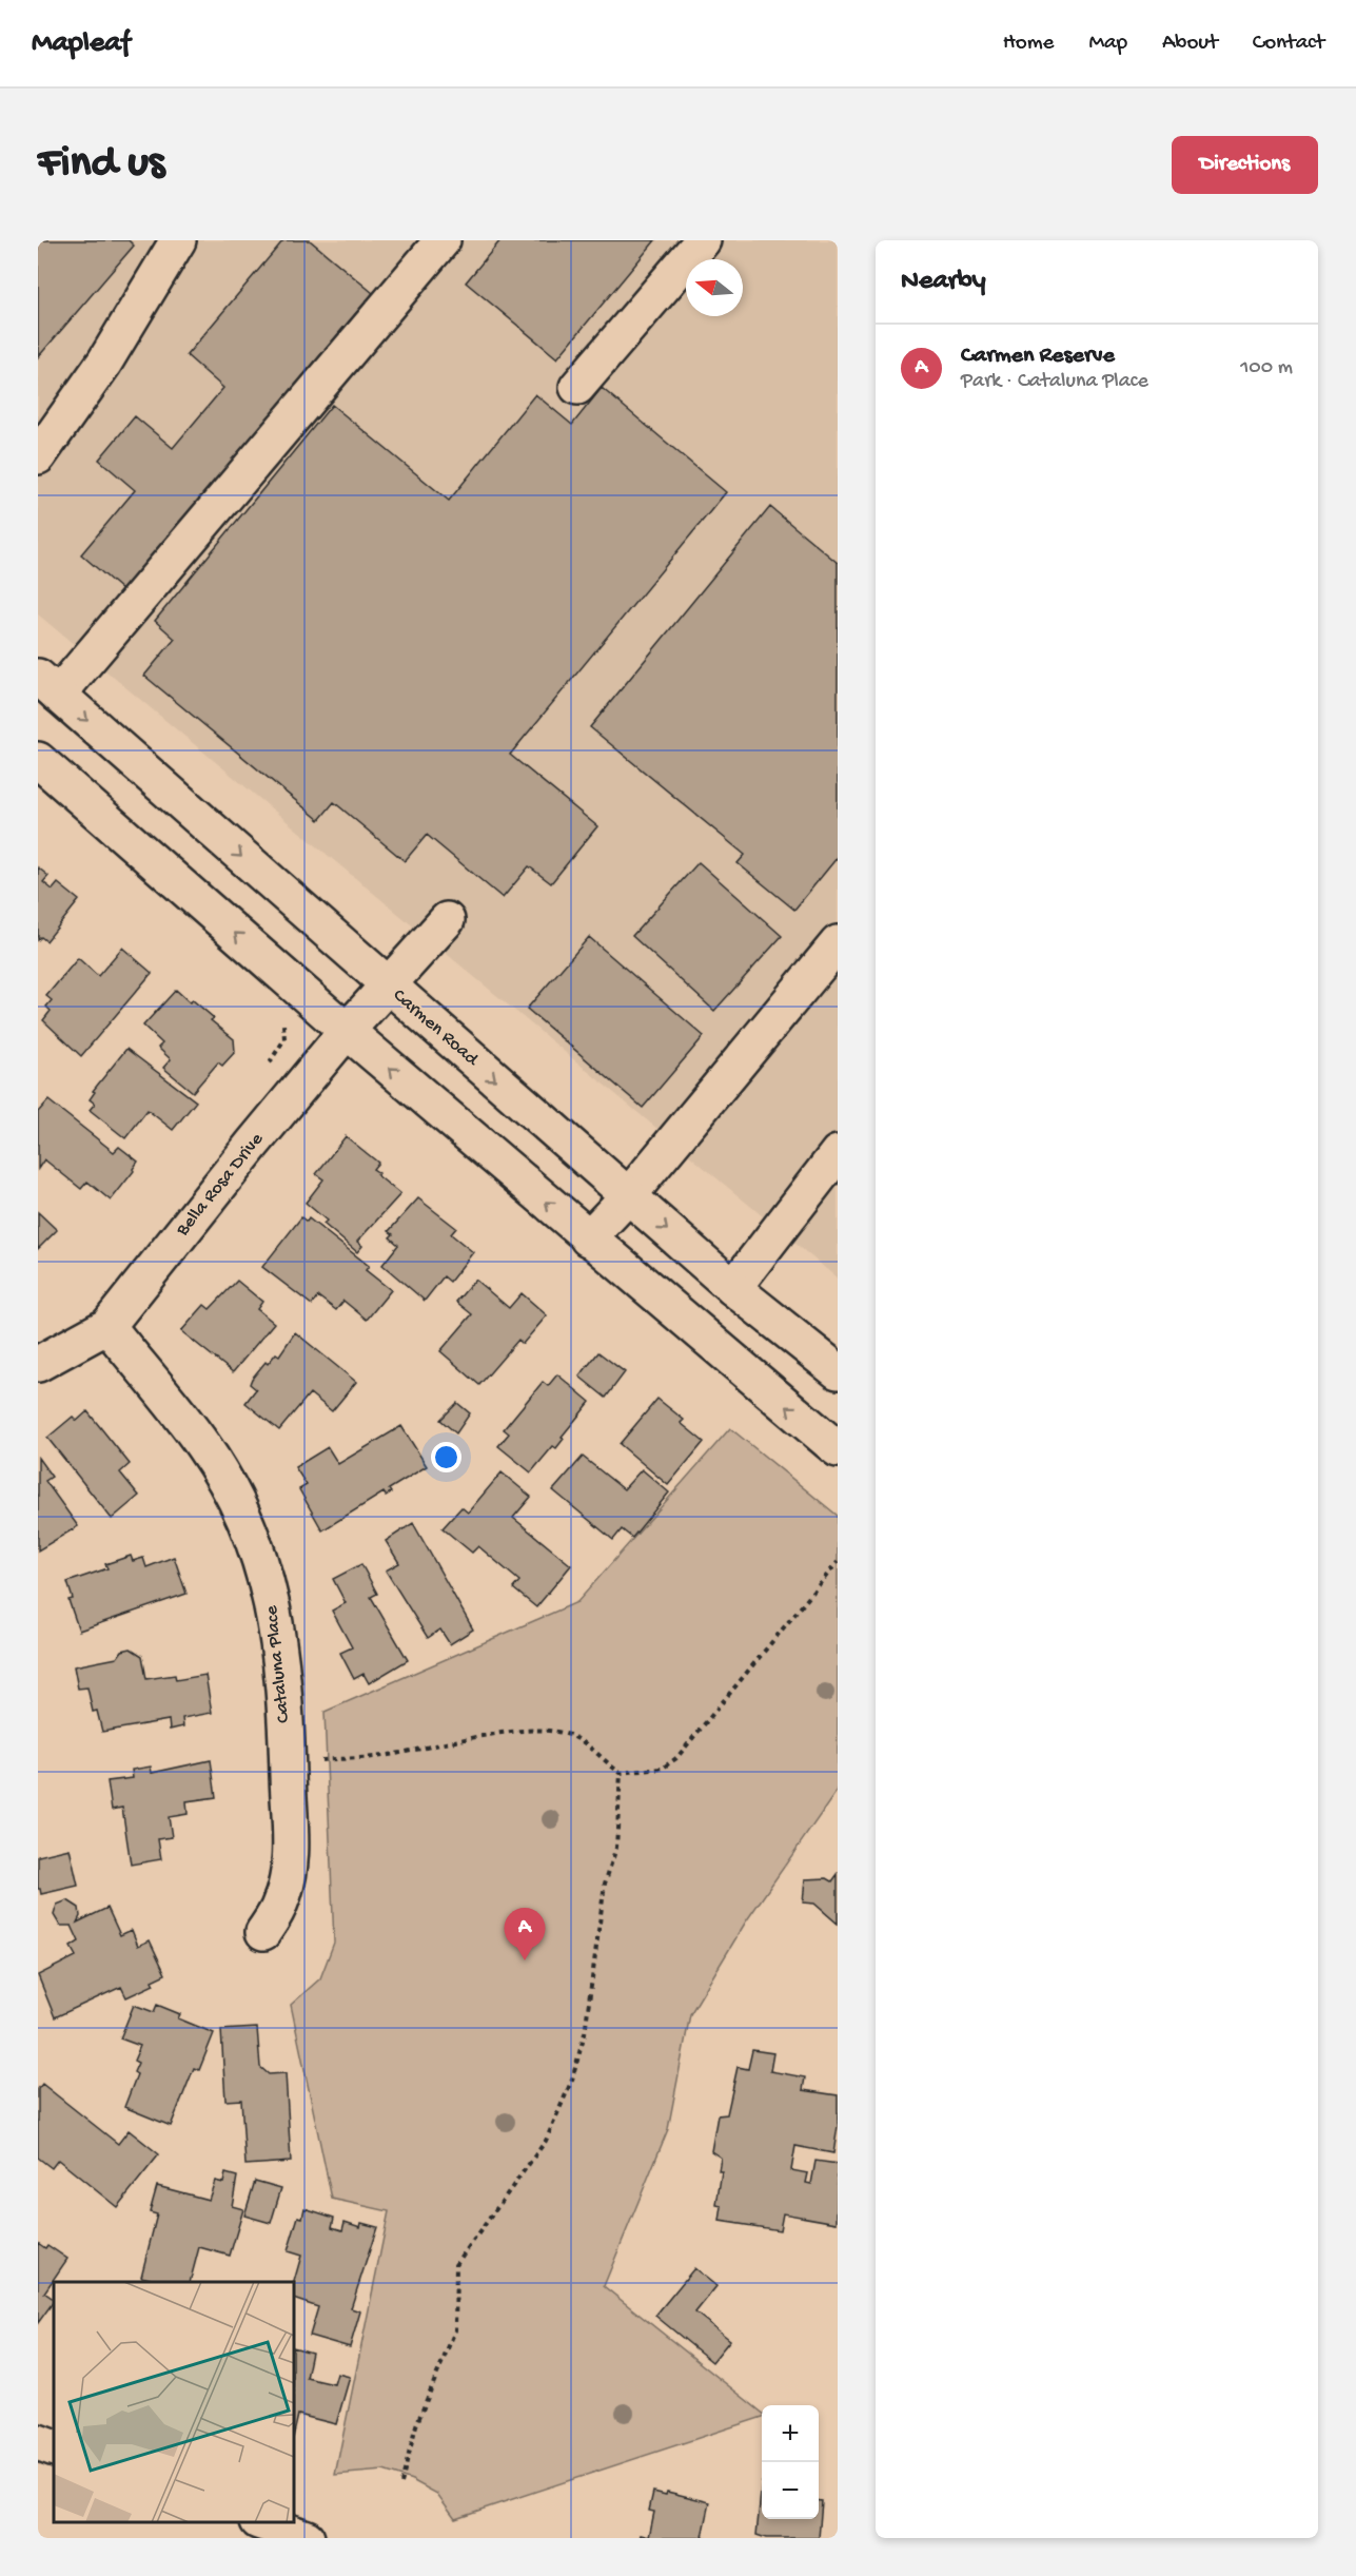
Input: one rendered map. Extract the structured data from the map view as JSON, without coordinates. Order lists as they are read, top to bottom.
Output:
{
  "streets": {
    "main road": ["Carmen Road", "Bella Rosa Drive", "Cataluna Place"]
  },
  "crossings": [
    ["Carmen Road", "Bella Rosa Drive"],
    ["Bella Rosa Drive", "Cataluna Place"]
  ],
  "north": "left",
  "page": {
    "header": "Mapleaf",
    "nav": [
      "Home",
      "Map",
      "About",
      "Contact"
    ],
    "buttons": "Directions",
    "title": "Find us",
    "heading": "Nearby",
    "list": [
      {
        "mark": "A",
        "name": "Carmen Reserve",
        "note": "Park · Cataluna Place",
        "value": "100 m"
      }
    ],
    "pins": "A",
    "map_buttons": ["+", "−"]
  }
}
